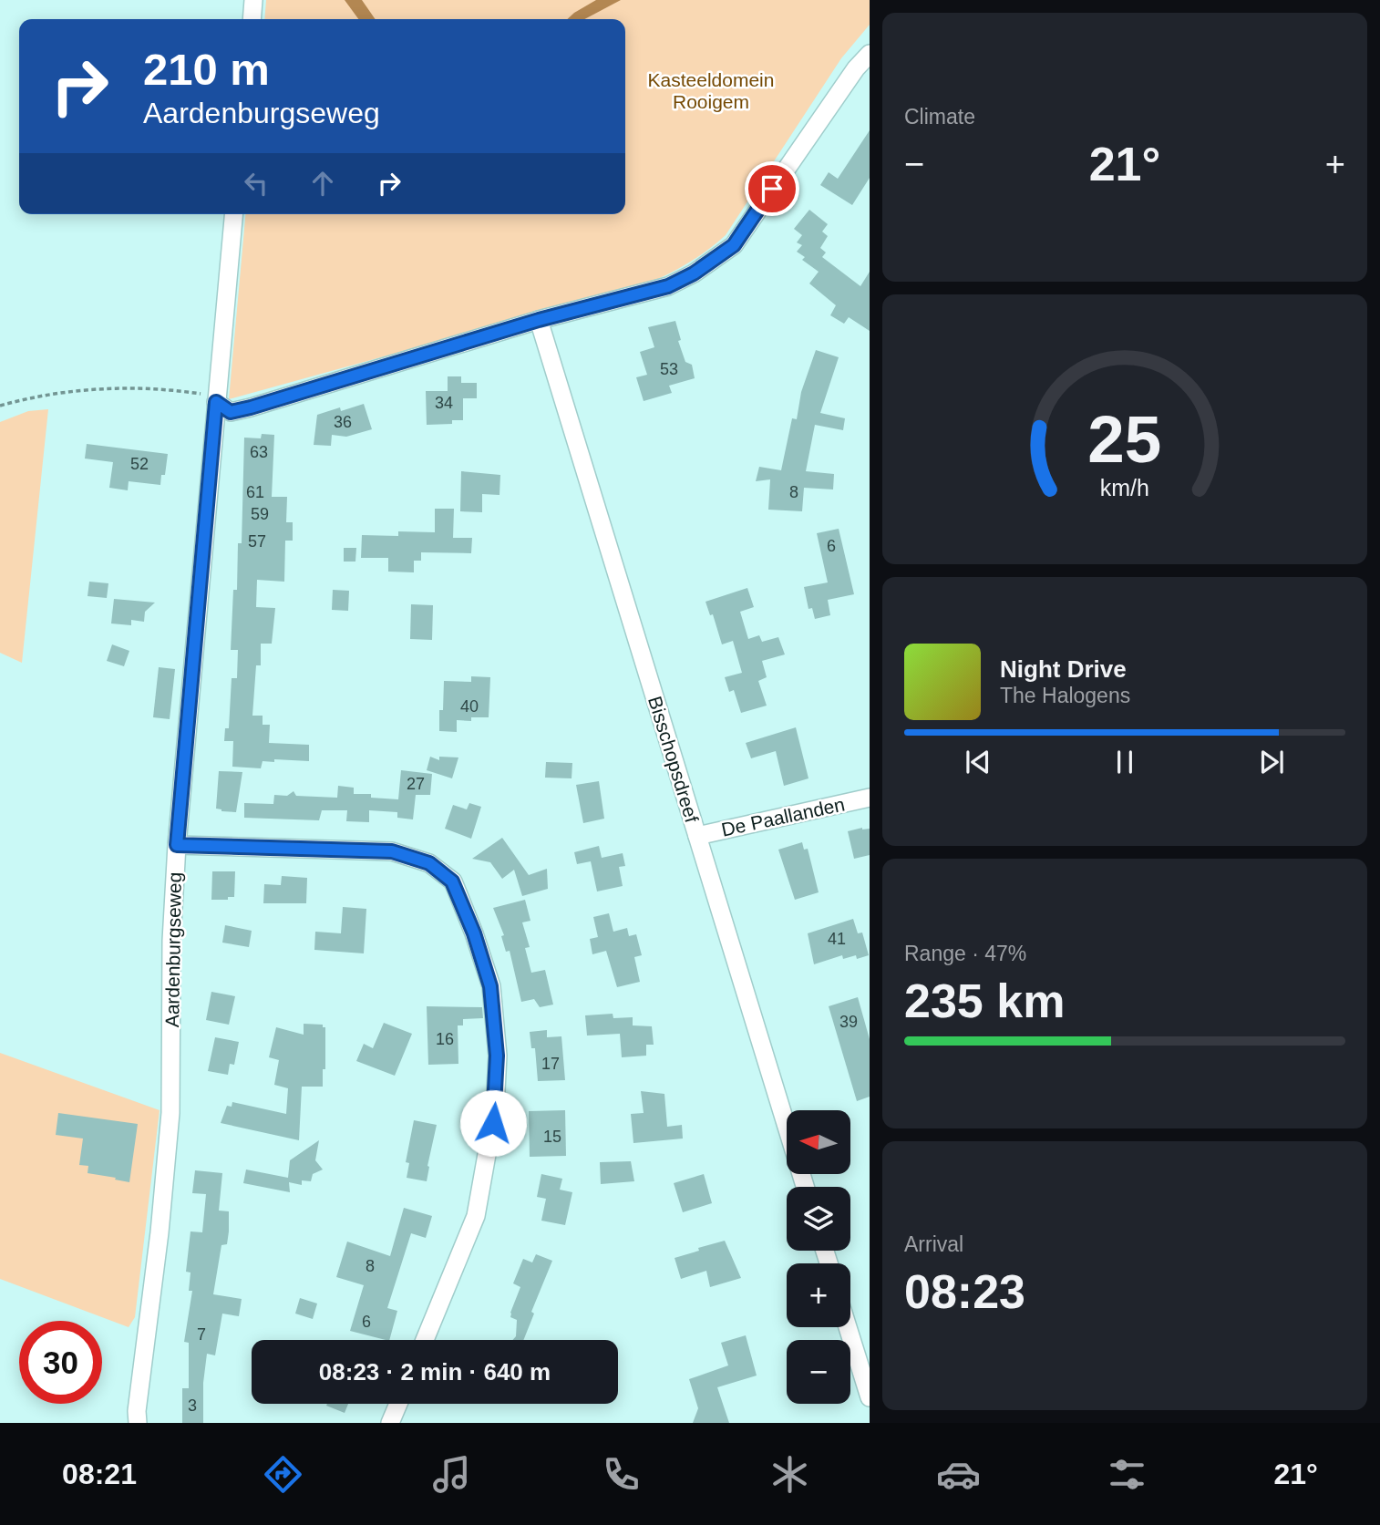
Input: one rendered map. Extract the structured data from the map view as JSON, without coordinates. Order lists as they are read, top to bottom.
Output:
{
  "streets": {
    "street": ["Bisschopsdreef", "De Paallanden", "Aardenburgseweg"]
  },
  "crossings": [
    ["Bisschopsdreef", "De Paallanden"]
  ],
  "parks": ["Kasteeldomein Rooigem"],
  "house_numbers": [
    "53",
    "34",
    "36",
    "63",
    "52",
    "61",
    "8",
    "59",
    "57",
    "6",
    "40",
    "27",
    "41",
    "39",
    "16",
    "17",
    "15",
    "8",
    "6",
    "7",
    "3"
  ],
  "north": "left",
  "page": {
    "tile": [
      "Climate",
      ["Range · 47%", "235 km"],
      ["Arrival", "08:23"]
    ],
    "turn": ["210 m", "Aardenburgseweg"],
    "heat": ["−", "21°", "+"],
    "song": ["Night Drive", "The Halogens"],
    "map_buttons": ["+", "−"],
    "limit": "30",
    "trip": "08:23 · 2 min · 640 m",
    "tabs": ["08:21", "21°"],
    "gauge": ["25", "km/h"]
  }
}
